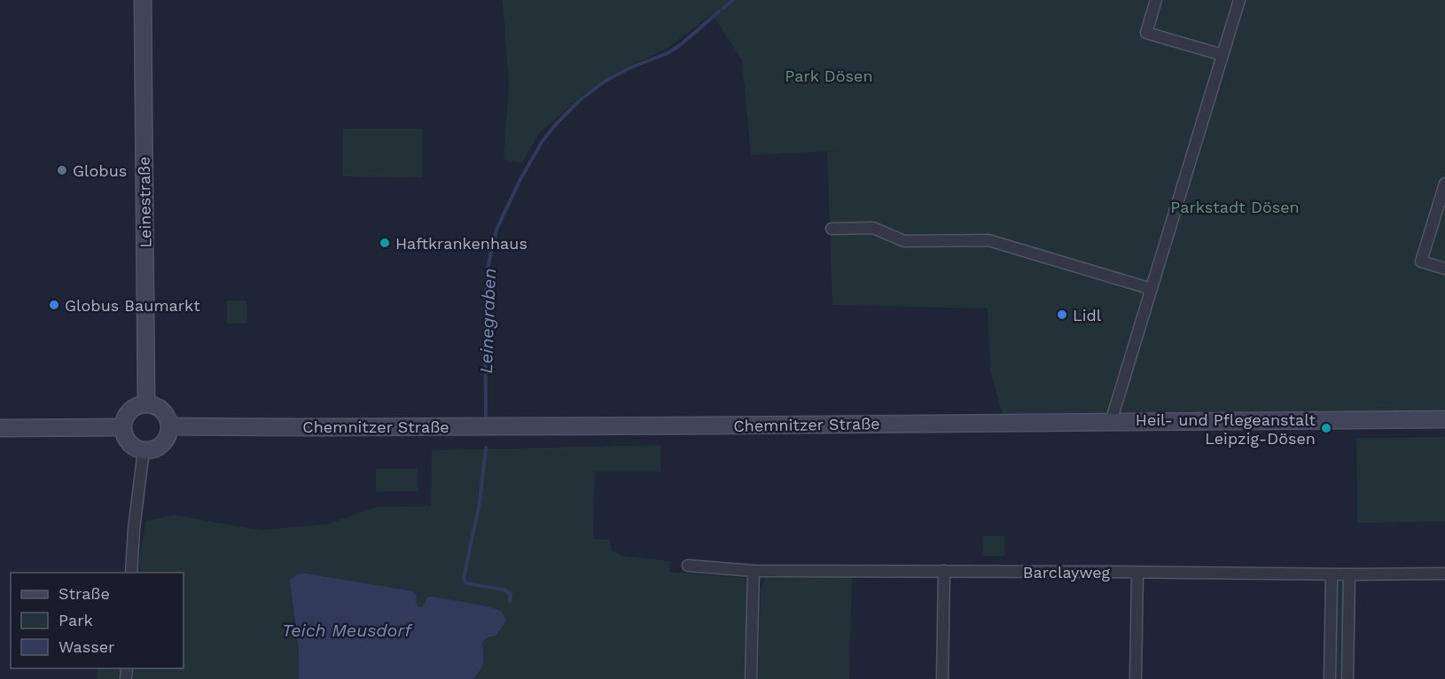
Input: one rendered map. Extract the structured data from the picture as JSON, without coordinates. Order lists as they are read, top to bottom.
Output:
{
  "streets": {
    "main road": ["Leinestraße", "Chemnitzer Straße"],
    "street": ["Barclayweg"]
  },
  "crossings": [
    ["Leinestraße", "Chemnitzer Straße"]
  ],
  "water": ["Leinegraben", "Teich Meusdorf"],
  "parks": ["Park Dösen", "Parkstadt Dösen"],
  "places": [
    "Globus",
    "Haftkrankenhaus",
    "Globus Baumarkt",
    "Lidl",
    "Heil- und Pflegeanstalt Leipzig-Dösen"
  ],
  "legend": ["Straße", "Park", "Wasser"]
}
